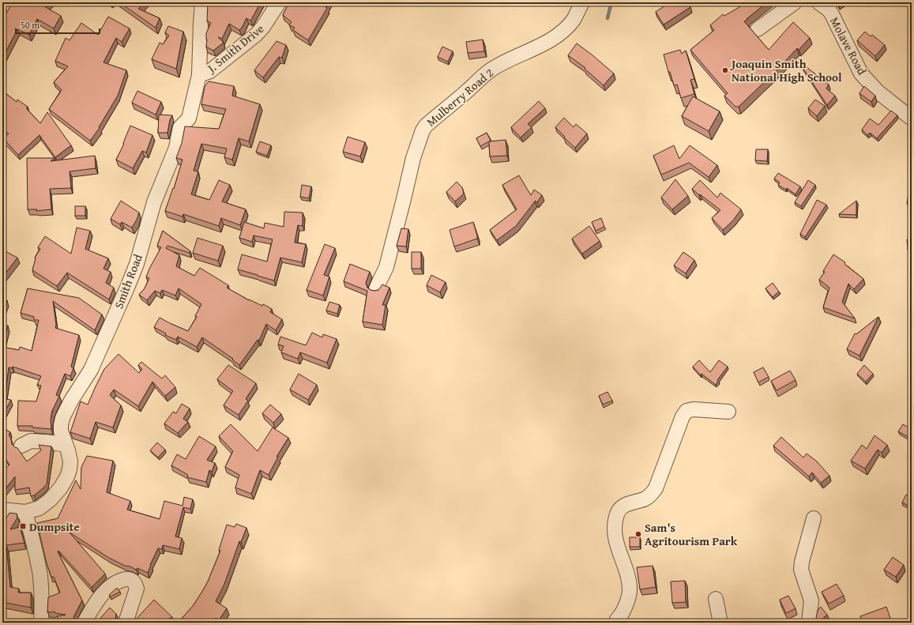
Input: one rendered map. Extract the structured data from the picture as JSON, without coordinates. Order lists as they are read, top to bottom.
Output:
{
  "streets": {
    "street": [
      "Molave Road",
      "J. Smith Drive",
      "Mulberry Road 2",
      "Smith Road"
    ]
  },
  "crossings": [
    ["J. Smith Drive", "Smith Road"]
  ],
  "places": {
    "other": ["Joaquin Smith National High School", "Sam's Agritourism Park"],
    "transit": ["Dumpsite"]
  },
  "scale_bar": "50 m"
}
